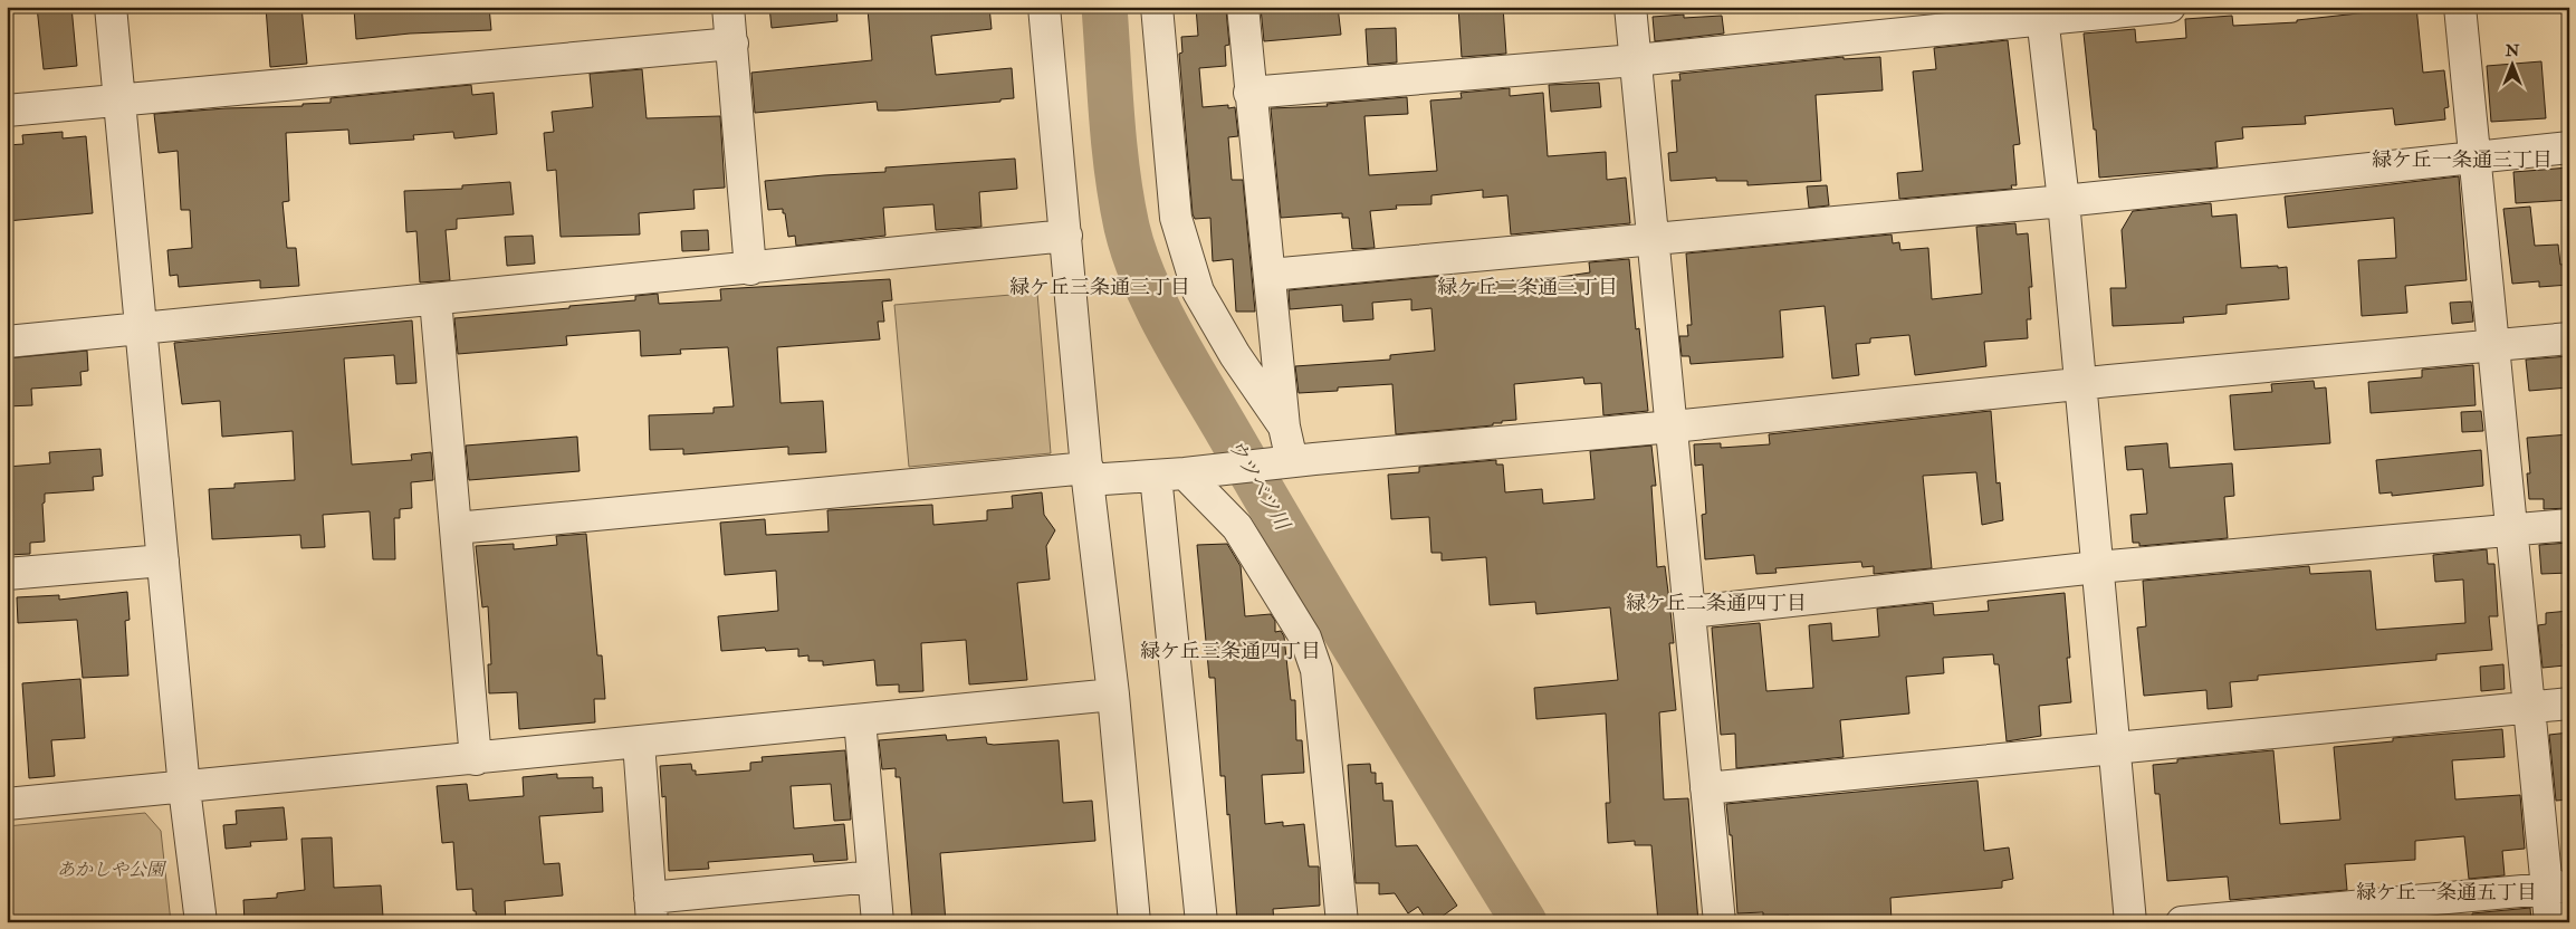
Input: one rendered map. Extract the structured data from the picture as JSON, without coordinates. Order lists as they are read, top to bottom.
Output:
{
  "districts": [
    "緑ケ丘一条通三丁目",
    "緑ケ丘三条通三丁目",
    "緑ケ丘二条通三丁目",
    "緑ケ丘二条通四丁目",
    "緑ケ丘三条通四丁目",
    "緑ケ丘一条通五丁目"
  ],
  "water": ["ウツベツ川"],
  "parks": ["あかしや公園"],
  "north": "top"
}
